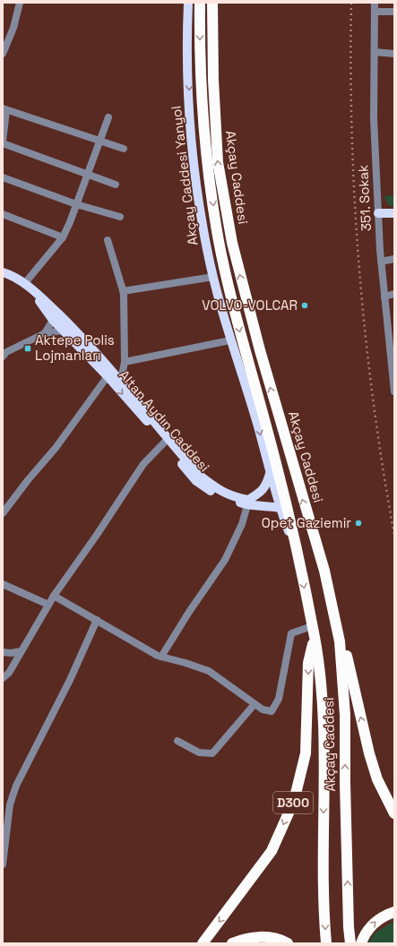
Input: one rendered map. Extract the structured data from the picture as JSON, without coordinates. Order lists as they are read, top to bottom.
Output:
{
  "streets": {
    "highway": ["Akçay Caddesi", "D300"],
    "main road": ["Akçay Caddesi Yanyol", "Altan Aydın Caddesi"],
    "street": ["351. Sokak"]
  },
  "crossings": [
    ["Akçay Caddesi Yanyol", "Altan Aydın Caddesi"],
    ["Akçay Caddesi", "D300"]
  ],
  "one_way": ["Akçay Caddesi Yanyol"],
  "places": {
    "other": ["VOLVO-VOLCAR", "Opet Gaziemir"],
    "transit": ["Aktepe Polis Lojmanları"]
  }
}
